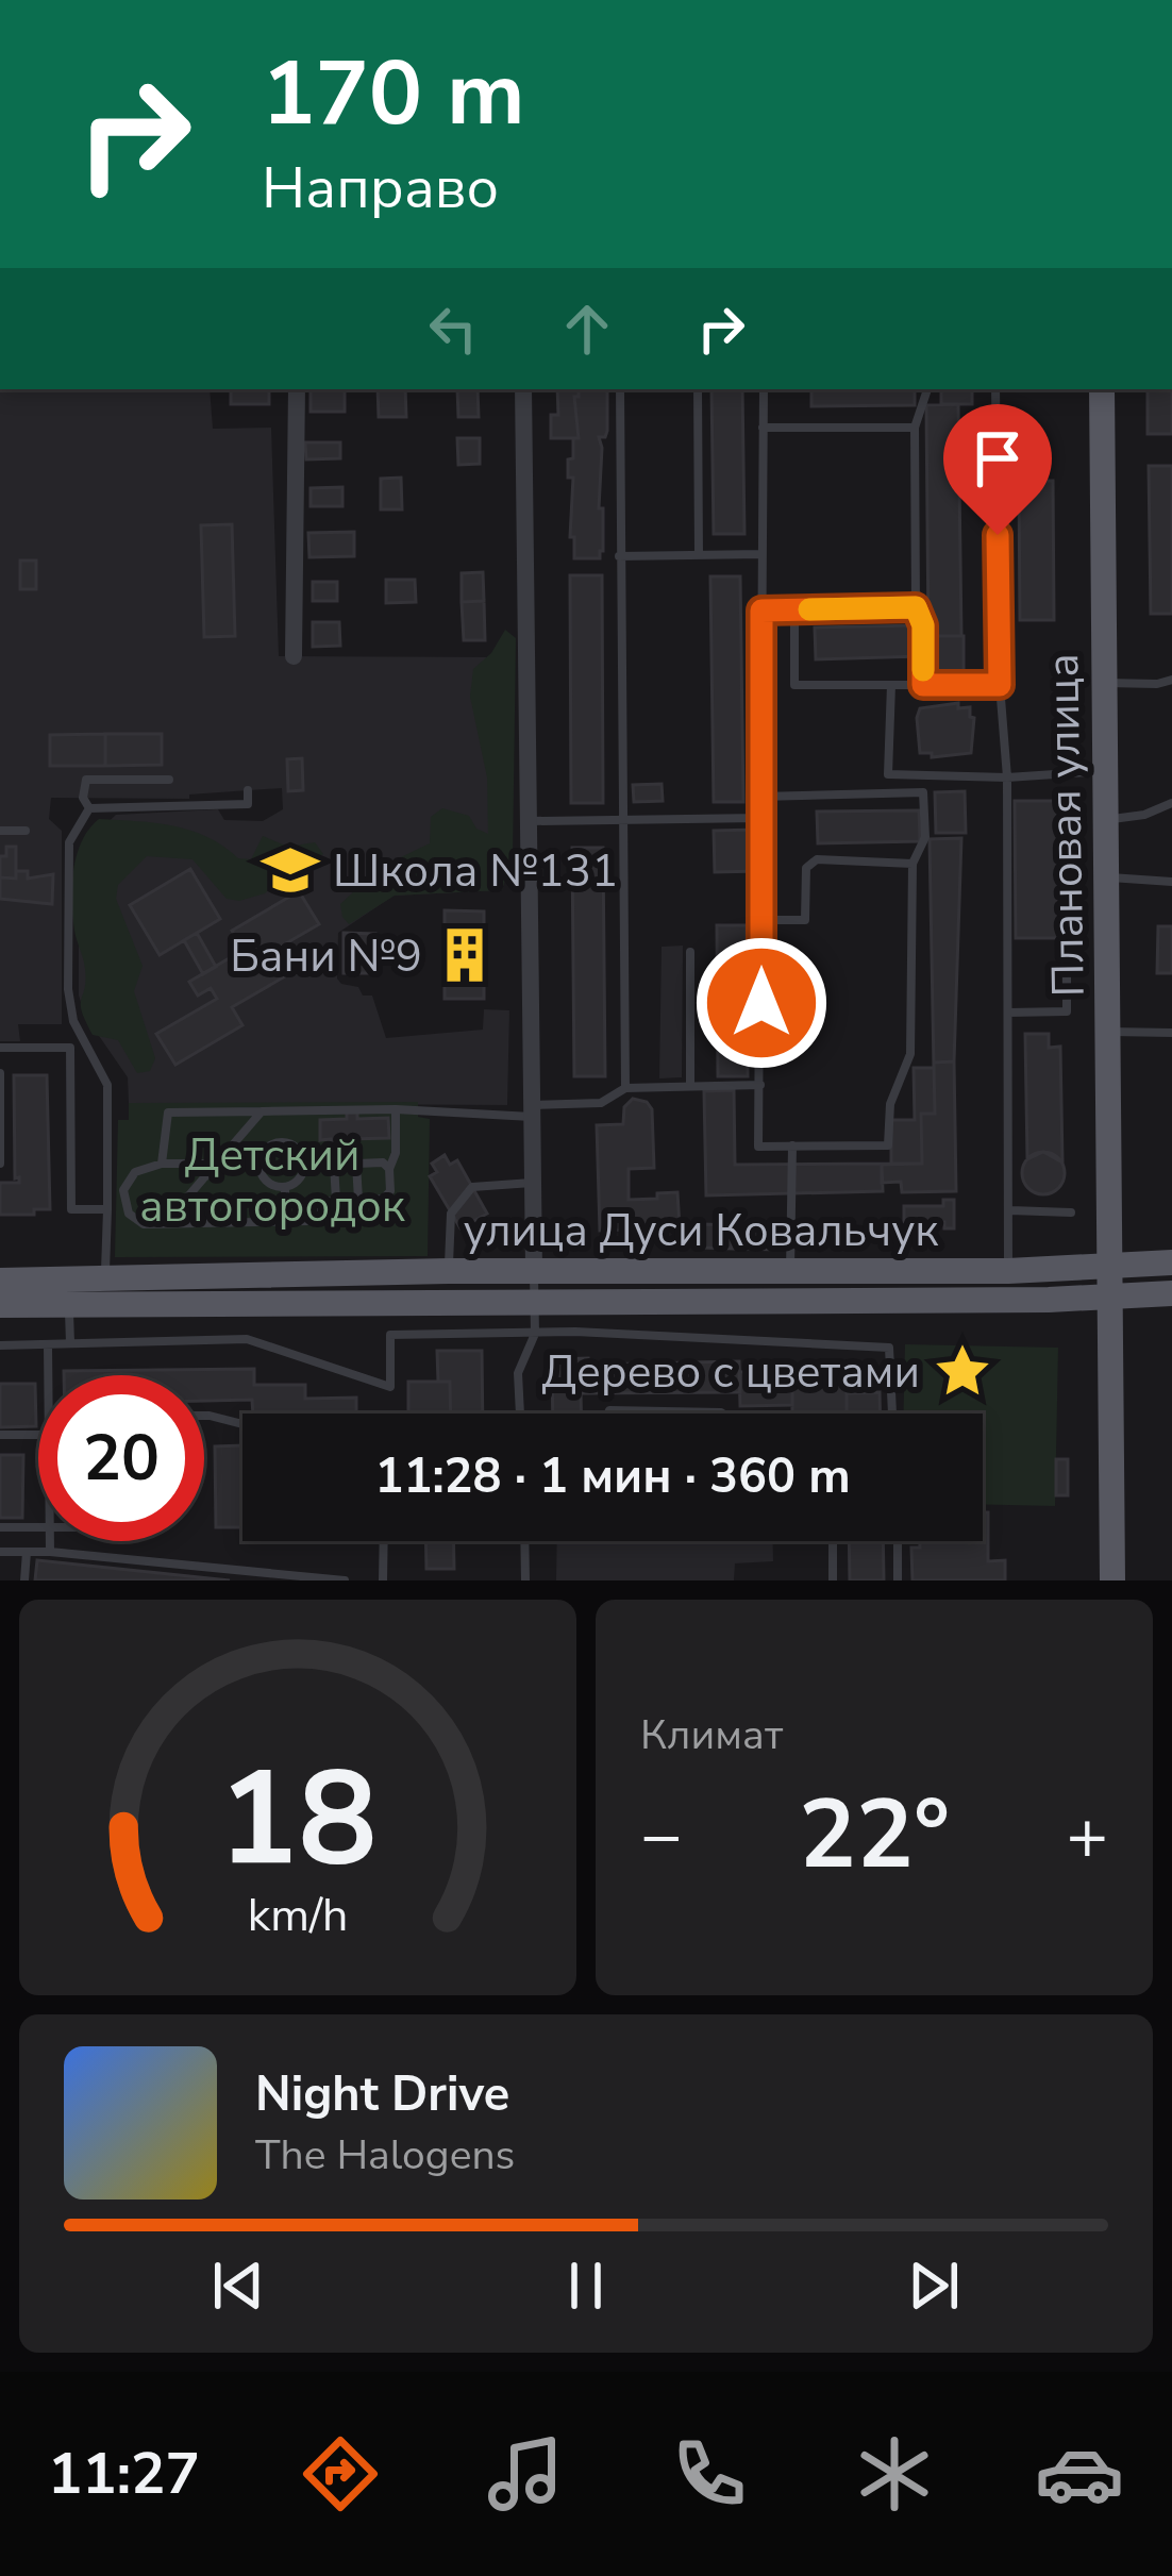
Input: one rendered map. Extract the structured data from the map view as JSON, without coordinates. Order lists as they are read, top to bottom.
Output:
{
  "streets": {
    "main road": ["Плановая улица", "улица Дуси Ковальчук"]
  },
  "crossings": [
    ["Плановая улица", "улица Дуси Ковальчук"]
  ],
  "parks": ["Детский автогородок"],
  "places": {
    "school or university": ["Школа №131"],
    "building": ["Бани №9"],
    "place": ["Дерево с цветами"]
  },
  "page": {
    "turn": ["170 m", "Направо"],
    "limit": "20",
    "trip": "11:28 · 1 мин · 360 m",
    "tile": "Климат",
    "heat": ["−", "22°", "+"],
    "song": ["Night Drive", "The Halogens"],
    "tabs": "11:27",
    "gauge": ["18", "km/h"]
  }
}
